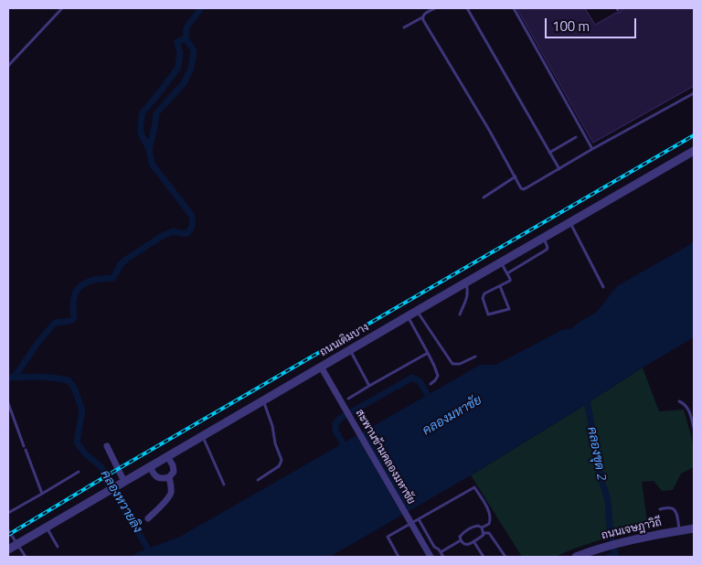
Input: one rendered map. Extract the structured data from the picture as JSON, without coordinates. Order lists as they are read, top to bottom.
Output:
{
  "streets": {
    "street": ["ถนนเดิมบาง", "สะพานข้ามคลองมหาชัย", "ถนนเจษฎาวิถี"]
  },
  "crossings": [
    ["ถนนเดิมบาง", "สะพานข้ามคลองมหาชัย"]
  ],
  "water": ["คลองมหาชัย", "คลองขุด 2", "คลองหวายลิง"],
  "scale_bar": "100 m"
}
